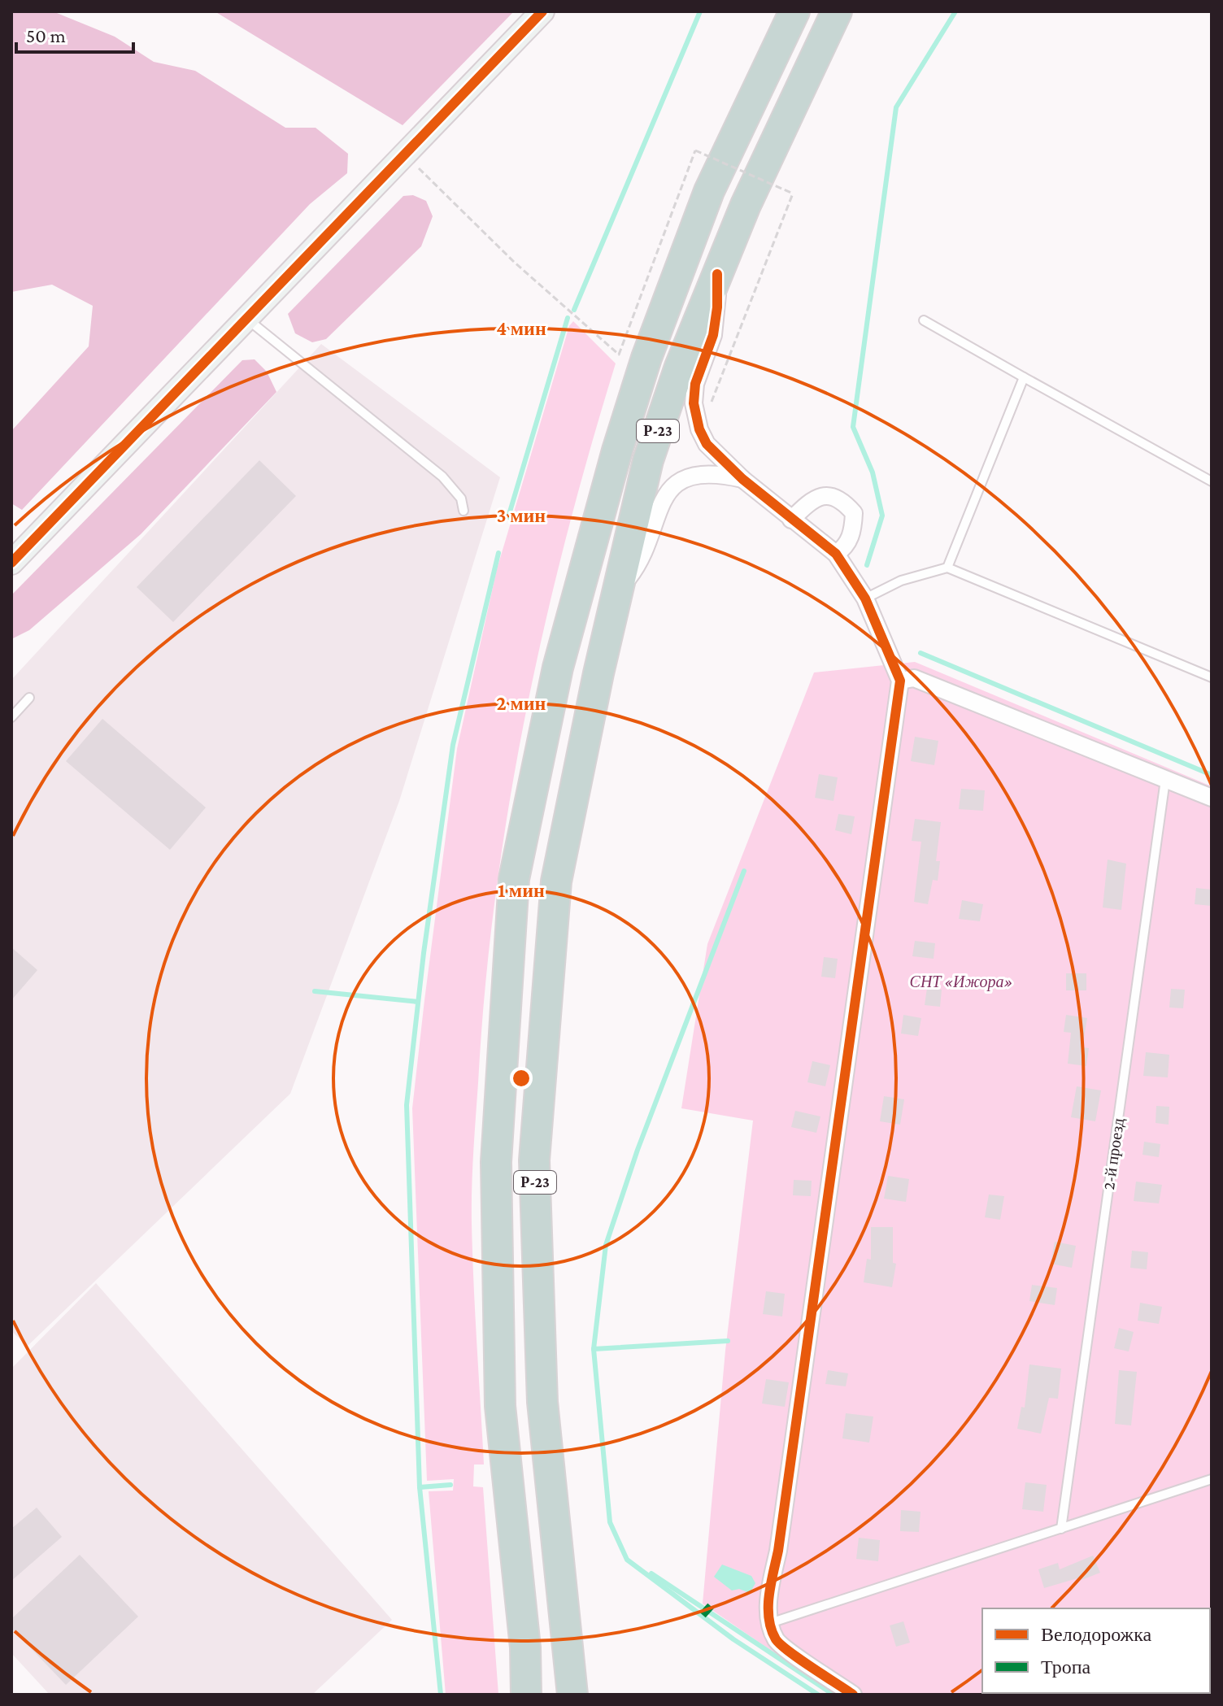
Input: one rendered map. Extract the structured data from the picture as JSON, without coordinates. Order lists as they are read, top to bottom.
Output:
{
  "streets": {
    "highway": ["Р-23"],
    "lane": ["2-й проезд"]
  },
  "parks": ["СНТ «Ижора»"],
  "legend": ["Велодорожка", "Тропа"],
  "scale_bar": "50 m",
  "rings": [
    "4 мин",
    "3 мин",
    "2 мин",
    "1 мин"
  ]
}
